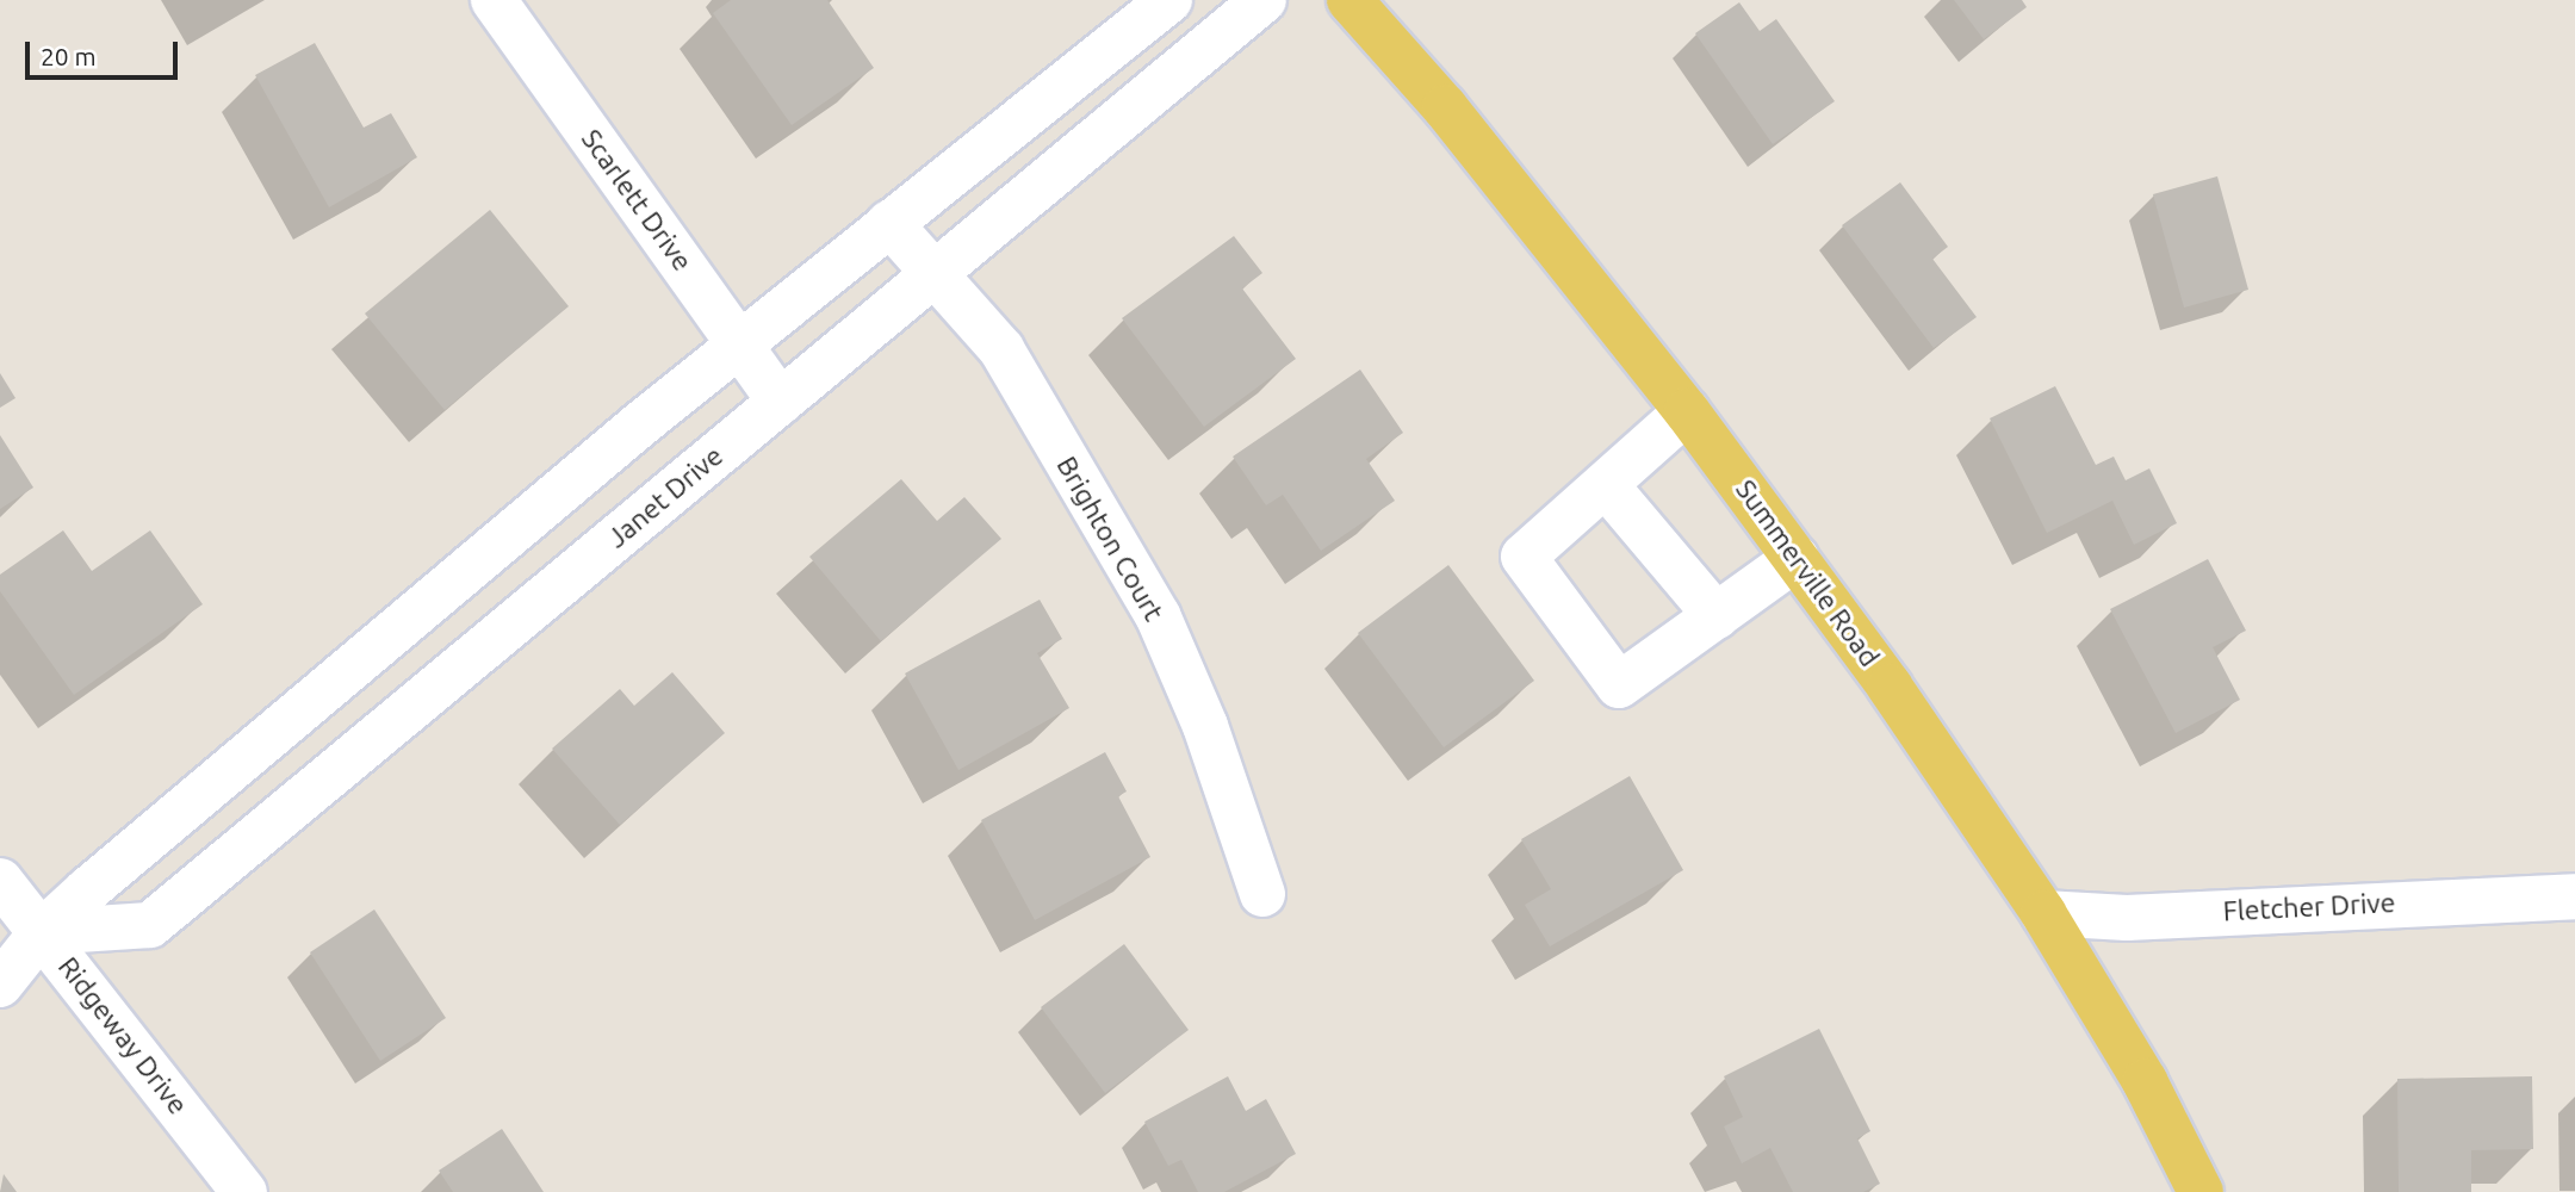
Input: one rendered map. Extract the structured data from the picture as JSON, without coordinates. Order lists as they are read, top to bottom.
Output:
{
  "streets": {
    "main road": ["Summerville Road"],
    "street": [
      "Scarlett Drive",
      "Janet Drive",
      "Brighton Court",
      "Fletcher Drive",
      "Ridgeway Drive"
    ]
  },
  "crossings": [
    ["Scarlett Drive", "Janet Drive"],
    ["Janet Drive", "Brighton Court"],
    ["Janet Drive", "Ridgeway Drive"],
    ["Summerville Road", "Fletcher Drive"]
  ],
  "scale_bar": "20 m"
}
